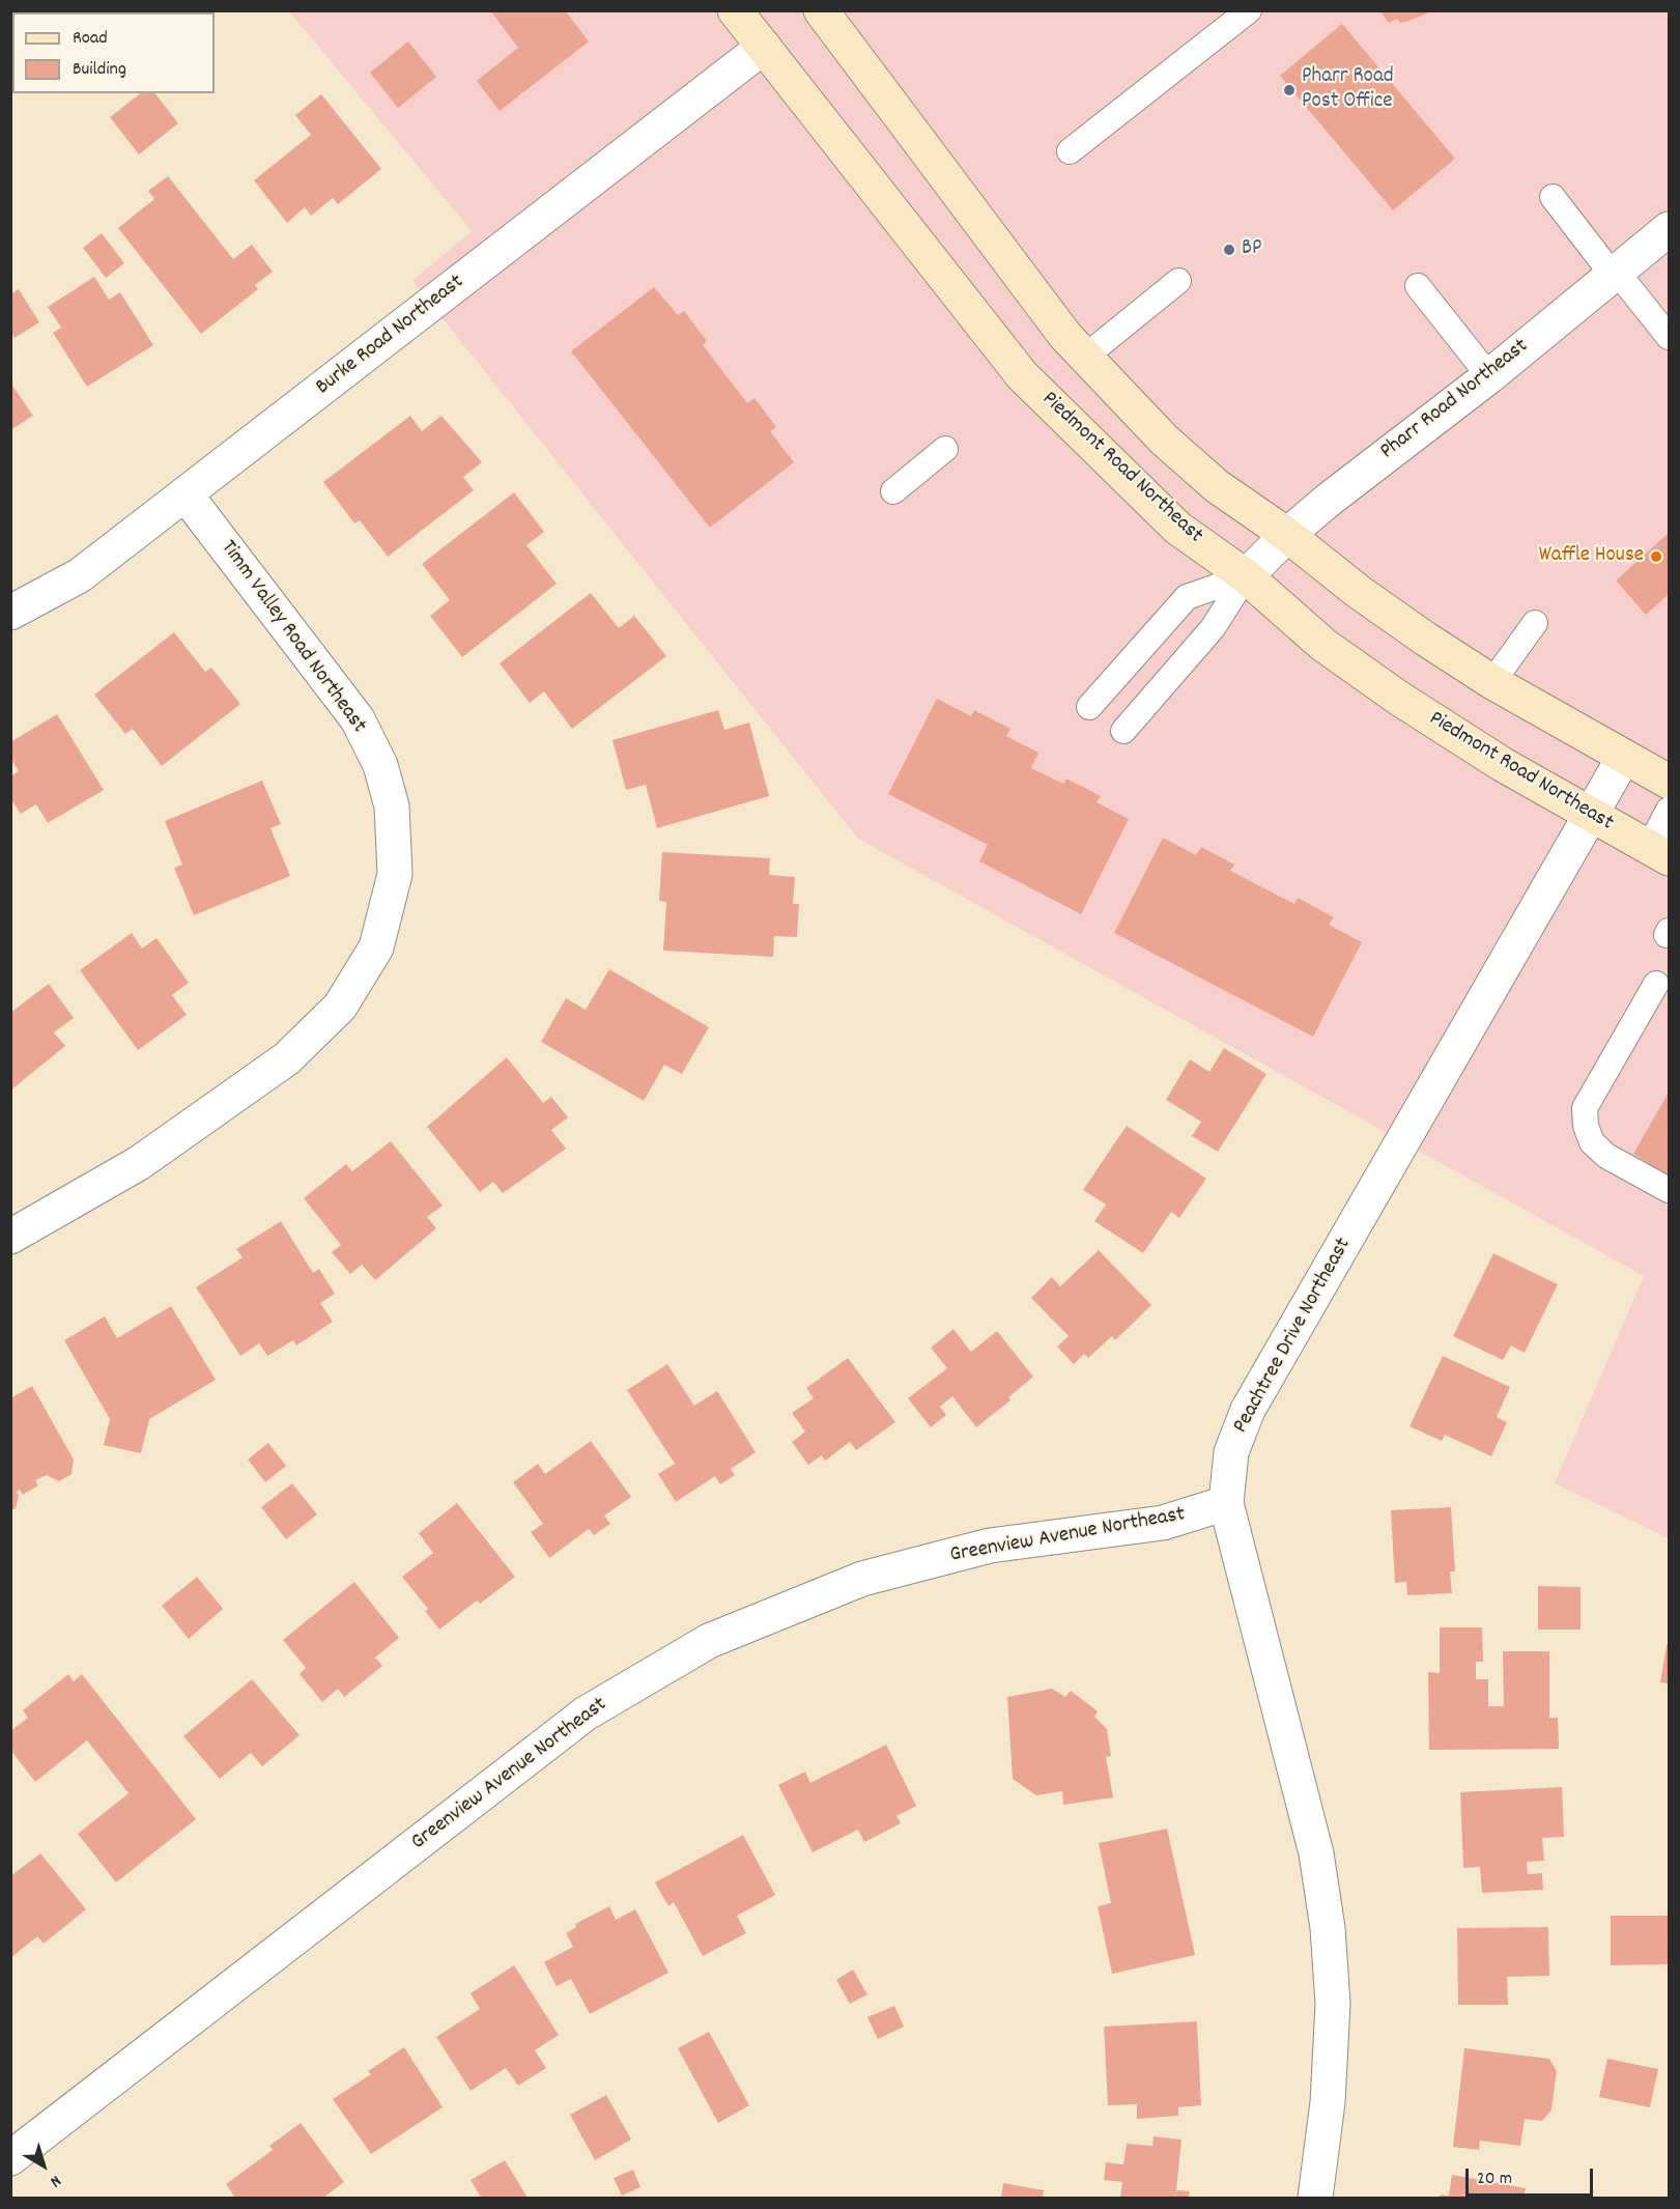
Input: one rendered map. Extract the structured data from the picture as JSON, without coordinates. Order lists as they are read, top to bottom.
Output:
{
  "streets": {
    "main road": ["Piedmont Road Northeast"],
    "street": [
      "Burke Road Northeast",
      "Pharr Road Northeast",
      "Timm Valley Road Northeast",
      "Peachtree Drive Northeast",
      "Greenview Avenue Northeast"
    ]
  },
  "crossings": [
    ["Burke Road Northeast", "Piedmont Road Northeast"],
    ["Burke Road Northeast", "Timm Valley Road Northeast"],
    ["Pharr Road Northeast", "Piedmont Road Northeast"],
    ["Piedmont Road Northeast", "Peachtree Drive Northeast"],
    ["Peachtree Drive Northeast", "Greenview Avenue Northeast"]
  ],
  "places": ["Pharr Road Post Office", "BP", "Waffle House"],
  "legend": ["Road", "Building"],
  "scale_bar": "20 m",
  "north": "bottom right"
}
